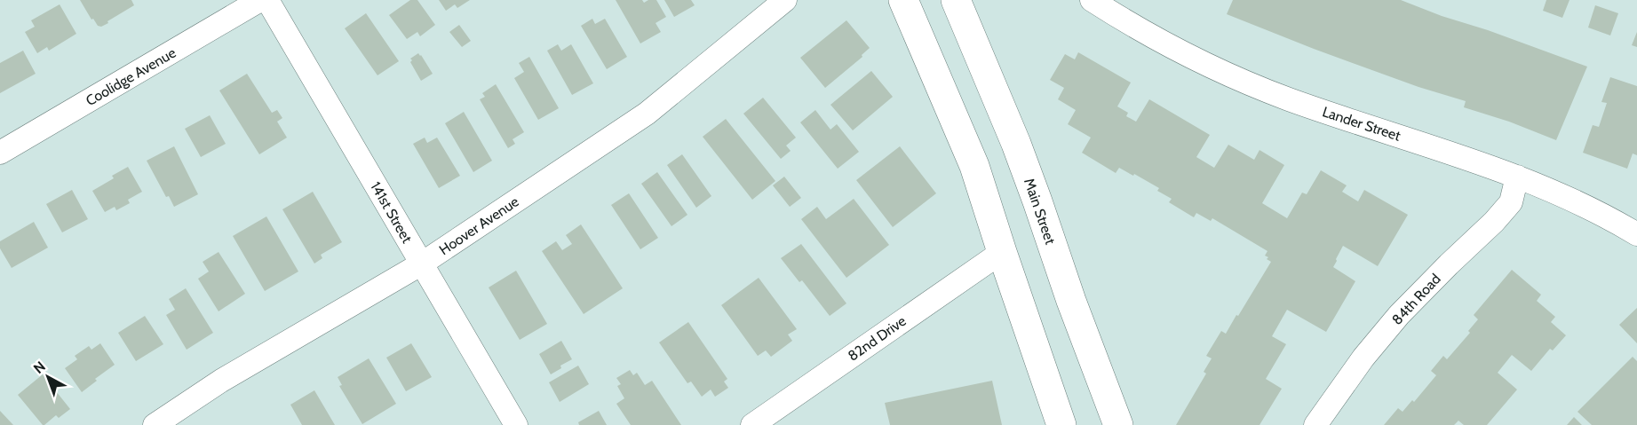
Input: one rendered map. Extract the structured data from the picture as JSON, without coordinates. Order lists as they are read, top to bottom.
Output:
{
  "streets": {
    "main road": ["Main Street"],
    "street": [
      "Coolidge Avenue",
      "Lander Street",
      "141st Street",
      "Hoover Avenue",
      "84th Road",
      "82nd Drive"
    ]
  },
  "crossings": [
    ["Lander Street", "84th Road"],
    ["141st Street", "Hoover Avenue"]
  ],
  "north": "top left"
}
